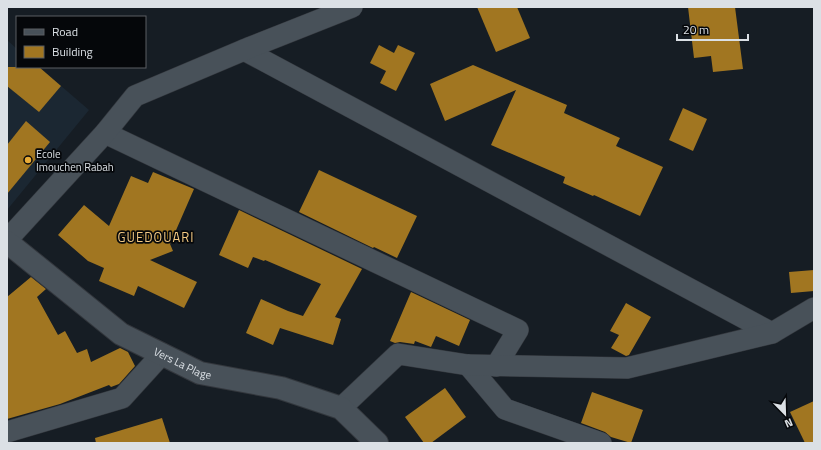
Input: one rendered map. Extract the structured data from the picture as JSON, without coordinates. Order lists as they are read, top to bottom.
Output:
{
  "streets": {
    "street": ["Vers La Plage"]
  },
  "districts": ["GUEDOUARI"],
  "places": ["Ecole Imouchen Rabah"],
  "legend": ["Road", "Building"],
  "scale_bar": "20 m",
  "north": "bottom right"
}
